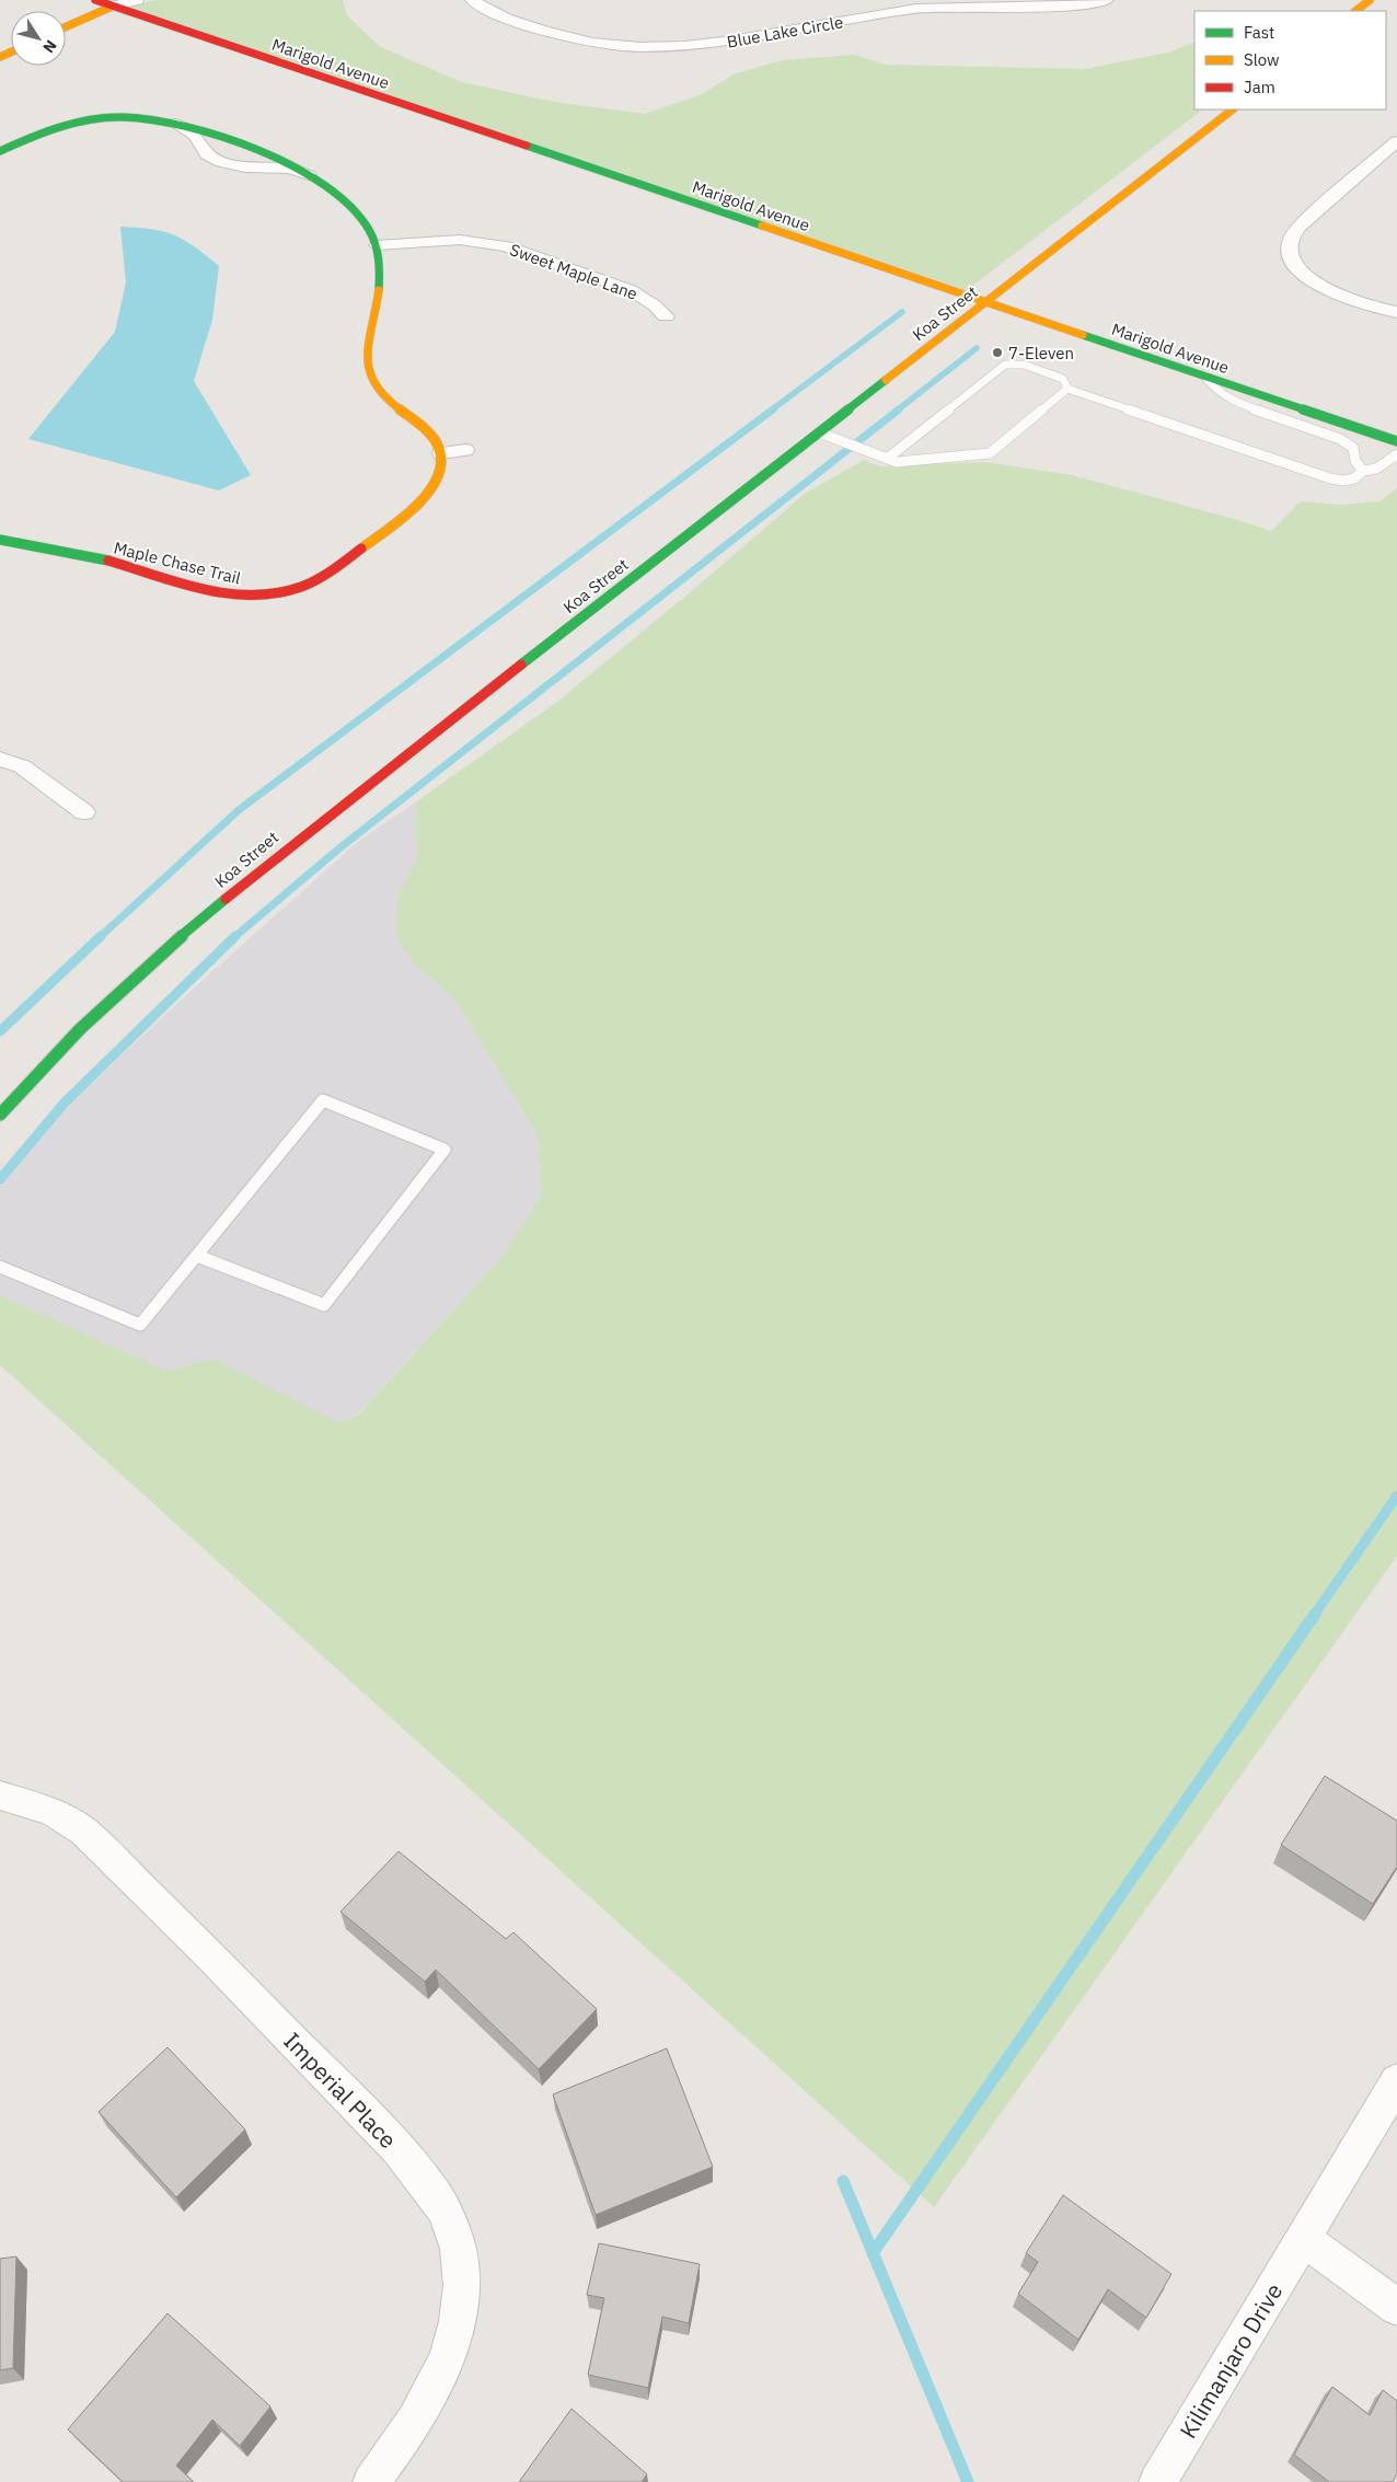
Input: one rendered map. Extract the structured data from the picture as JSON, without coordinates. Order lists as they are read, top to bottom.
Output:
{
  "streets": {
    "main road": ["Marigold Avenue", "Koa Street", "Maple Chase Trail"],
    "street": [
      "Blue Lake Circle",
      "Sweet Maple Lane",
      "Imperial Place",
      "Kilimanjaro Drive"
    ]
  },
  "crossings": [
    ["Marigold Avenue", "Koa Street"]
  ],
  "places": ["7-Eleven"],
  "legend": ["Fast", "Slow", "Jam"],
  "north": "bottom right"
}
